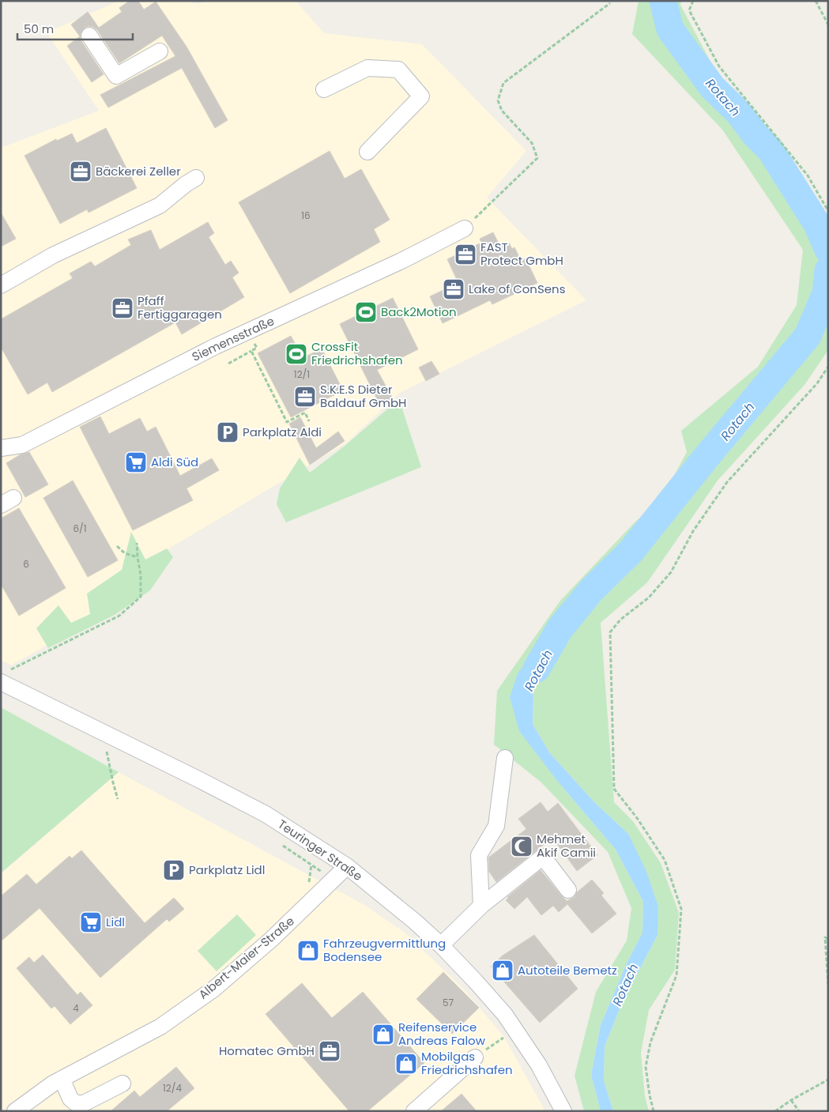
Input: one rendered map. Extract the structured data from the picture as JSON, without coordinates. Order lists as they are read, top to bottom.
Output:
{
  "streets": {
    "street": ["Siemensstraße", "Teuringer Straße", "Albert-Maier-Straße"]
  },
  "crossings": [
    ["Teuringer Straße", "Albert-Maier-Straße"]
  ],
  "water": ["Rotach"],
  "places": {
    "office": [
      "Bäckerei Zeller",
      "FAST Protect GmbH",
      "Lake of ConSens",
      "Pfaff Fertiggaragen",
      "S.K.E.S Dieter Baldauf GmbH",
      "Homatec GmbH"
    ],
    "sports": ["Back2Motion", "CrossFit Friedrichshafen"],
    "parking": ["Parkplatz Aldi", "Parkplatz Lidl"],
    "supermarket": ["Aldi Süd", "Lidl"],
    "mosque": ["Mehmet Akif Camii"],
    "shop": [
      "Fahrzeugvermittlung Bodensee",
      "Autoteile Bemetz",
      "Reifenservice Andreas Falow",
      "Mobilgas Friedrichshafen"
    ]
  },
  "house_numbers": [
    "16",
    "12/1",
    "6/1",
    "6",
    "57",
    "4",
    "12/4"
  ],
  "scale_bar": "50 m"
}
